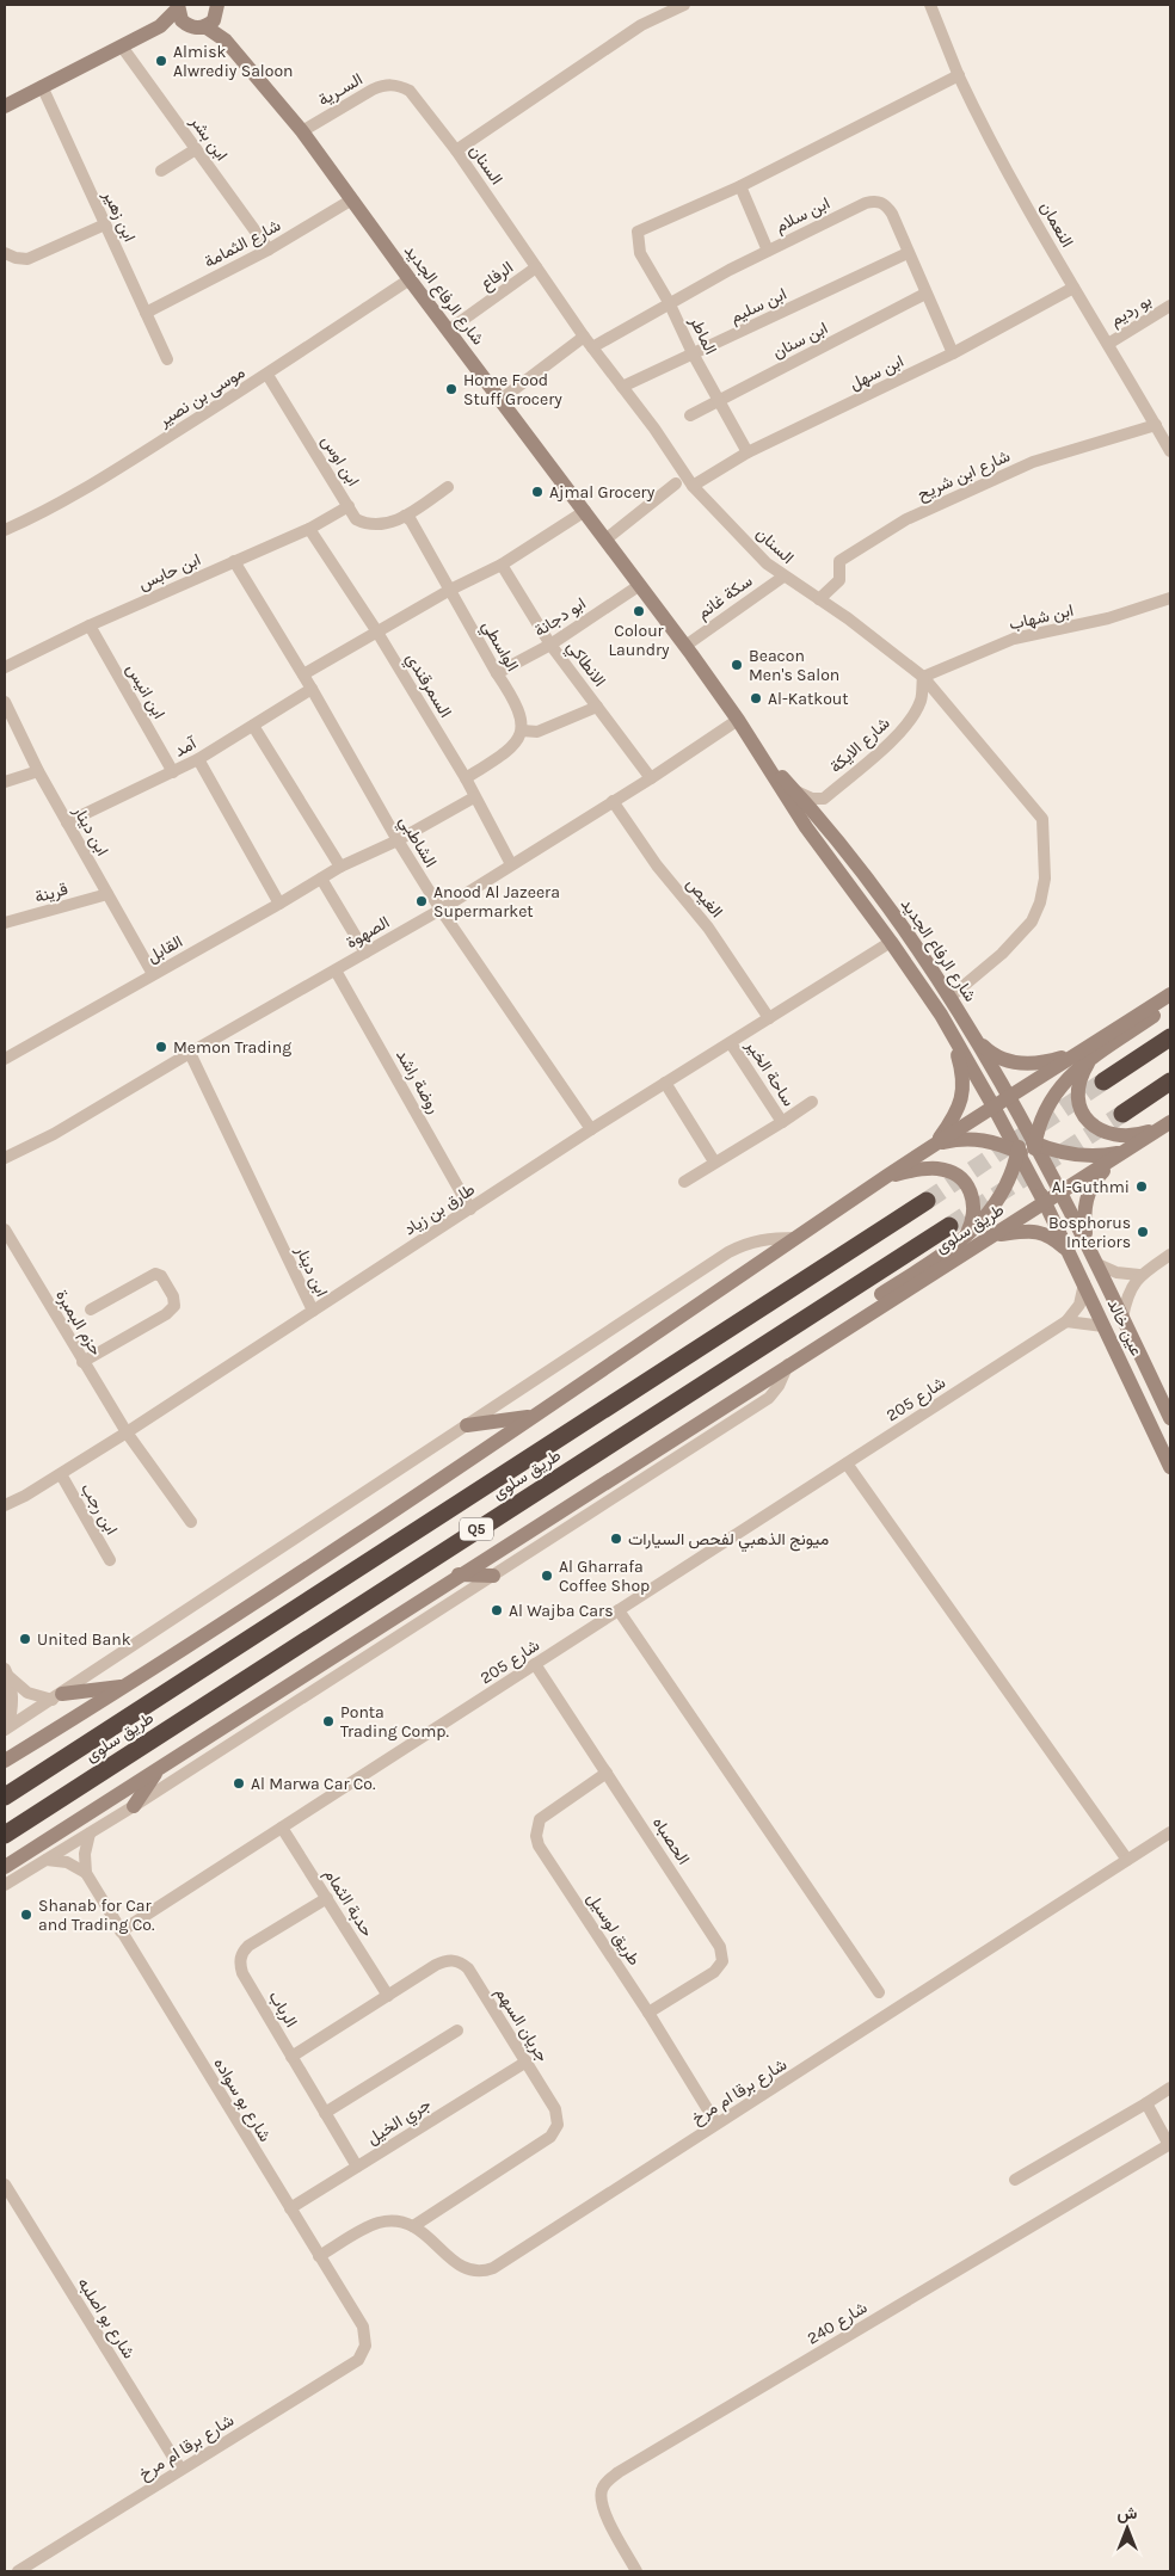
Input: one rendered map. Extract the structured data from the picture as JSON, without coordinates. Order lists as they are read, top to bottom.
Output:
{
  "streets": {
    "highway": ["طريق سلوى", "Q5"],
    "main road": ["شارع الرفاع الجديد", "عين خالد"],
    "street": [
      "السـرية",
      "ابن بشر",
      "السنان",
      "ابن سلام",
      "ابن زهير",
      "النعمان",
      "شارع الثمامة",
      "الرفاع",
      "ابن سليم",
      "بو رديم",
      "الماطر",
      "ابن سنان",
      "ابن سهل",
      "موسى بن نصير",
      "ابن اوس",
      "شارع ابن شريح",
      "ابن حابس",
      "سكة غانم",
      "ابو دجانة",
      "ابن شهاب",
      "الواسطي",
      "الانطاكي",
      "السمرقندي",
      "ابن انيس",
      "شارع الايكة",
      "آمد",
      "ابن دينار",
      "الشاطبي",
      "قرينة",
      "الغيص",
      "الصهوة",
      "القابل",
      "ساحة الخير",
      "روضة راشد",
      "طارق بن زياد",
      "حزم البمبرة",
      "شارع 205",
      "ابن رجب",
      "الحصباه",
      "حدبة الثمام",
      "طريق لوسيل",
      "الرباب",
      "جريان السهم",
      "شارع برقا ام مرخ",
      "شارع بو سواده",
      "جري الخيل",
      "شارع بو اصلبه",
      "شارع 240"
    ]
  },
  "crossings": [
    ["السـرية", "السنان"],
    ["السـرية", "شارع الرفاع الجديد"],
    ["ابن بشر", "شارع الثمامة"],
    ["السنان", "ابن سلام"],
    ["السنان", "الرفاع"],
    ["السنان", "شارع الرفاع الجديد"],
    ["السنان", "ابن سليم"],
    ["السنان", "ابن سهل"],
    ["السنان", "شارع ابن شريح"],
    ["السنان", "سكة غانم"],
    ["السنان", "ابن شهاب"],
    ["السنان", "شارع الايكة"],
    ["ابن سلام", "شارع الرفاع الجديد"],
    ["ابن سلام", "ابن سليم"],
    ["ابن سلام", "الماطر"],
    ["ابن سلام", "ابن سنان"],
    ["ابن سلام", "ابن سهل"],
    ["ابن زهير", "شارع الثمامة"],
    ["النعمان", "بو رديم"],
    ["النعمان", "ابن سهل"],
    ["النعمان", "شارع ابن شريح"],
    ["شارع الثمامة", "شارع الرفاع الجديد"],
    ["الرفاع", "شارع الرفاع الجديد"],
    ["شارع الرفاع الجديد", "موسى بن نصير"],
    ["شارع الرفاع الجديد", "سكة غانم"],
    ["شارع الرفاع الجديد", "ابو دجانة"],
    ["شارع الرفاع الجديد", "الصهوة"],
    ["شارع الرفاع الجديد", "طارق بن زياد"],
    ["شارع الرفاع الجديد", "طريق سلوى"],
    ["شارع الرفاع الجديد", "عين خالد"],
    ["ابن سليم", "الماطر"],
    ["الماطر", "ابن سنان"],
    ["الماطر", "ابن سهل"],
    ["موسى بن نصير", "ابن اوس"],
    ["ابن اوس", "ابن حابس"],
    ["ابن اوس", "الواسطي"],
    ["ابن حابس", "السمرقندي"],
    ["ابن حابس", "ابن انيس"],
    ["ابن حابس", "الشاطبي"],
    ["ابو دجانة", "الواسطي"],
    ["ابو دجانة", "الانطاكي"],
    ["ابن شهاب", "شارع الايكة"],
    ["الانطاكي", "الصهوة"],
    ["السمرقندي", "الصهوة"],
    ["السمرقندي", "القابل"],
    ["ابن انيس", "آمد"],
    ["آمد", "ابن دينار"],
    ["آمد", "الشاطبي"],
    ["ابن دينار", "قرينة"],
    ["ابن دينار", "الصهوة"],
    ["ابن دينار", "القابل"],
    ["ابن دينار", "طارق بن زياد"],
    ["الشاطبي", "الصهوة"],
    ["الشاطبي", "القابل"],
    ["الشاطبي", "طارق بن زياد"],
    ["الغيص", "الصهوة"],
    ["الغيص", "طارق بن زياد"],
    ["الصهوة", "روضة راشد"],
    ["ساحة الخير", "طارق بن زياد"],
    ["روضة راشد", "طارق بن زياد"],
    ["طارق بن زياد", "حزم البمبرة"],
    ["طارق بن زياد", "ابن رجب"],
    ["طريق سلوى", "عين خالد"],
    ["عين خالد", "شارع 205"],
    ["شارع 205", "الحصباه"],
    ["شارع 205", "حدبة الثمام"],
    ["شارع 205", "شارع بو سواده"],
    ["الحصباه", "طريق لوسيل"],
    ["حدبة الثمام", "الرباب"],
    ["حدبة الثمام", "جريان السهم"],
    ["طريق لوسيل", "شارع برقا ام مرخ"],
    ["الرباب", "جريان السهم"],
    ["الرباب", "جري الخيل"],
    ["جريان السهم", "شارع برقا ام مرخ"],
    ["جريان السهم", "جري الخيل"],
    ["شارع برقا ام مرخ", "شارع بو سواده"],
    ["شارع برقا ام مرخ", "شارع بو اصلبه"],
    ["شارع بو سواده", "جري الخيل"]
  ],
  "places": [
    "Almisk Alwrediy Saloon",
    "Home Food Stuff Grocery",
    "Ajmal Grocery",
    "Colour Laundry",
    "Beacon Men's Salon",
    "Al-Katkout",
    "Anood Al Jazeera Supermarket",
    "Memon Trading",
    "Al-Guthmi",
    "Bosphorus Interiors",
    "ميونج الذهبي لفحص السيارات",
    "Al Gharrafa Coffee Shop",
    "Al Wajba Cars",
    "United Bank",
    "Ponta Trading Comp.",
    "Al Marwa Car Co.",
    "Shanab for Car and Trading Co."
  ],
  "north": "top"
}
